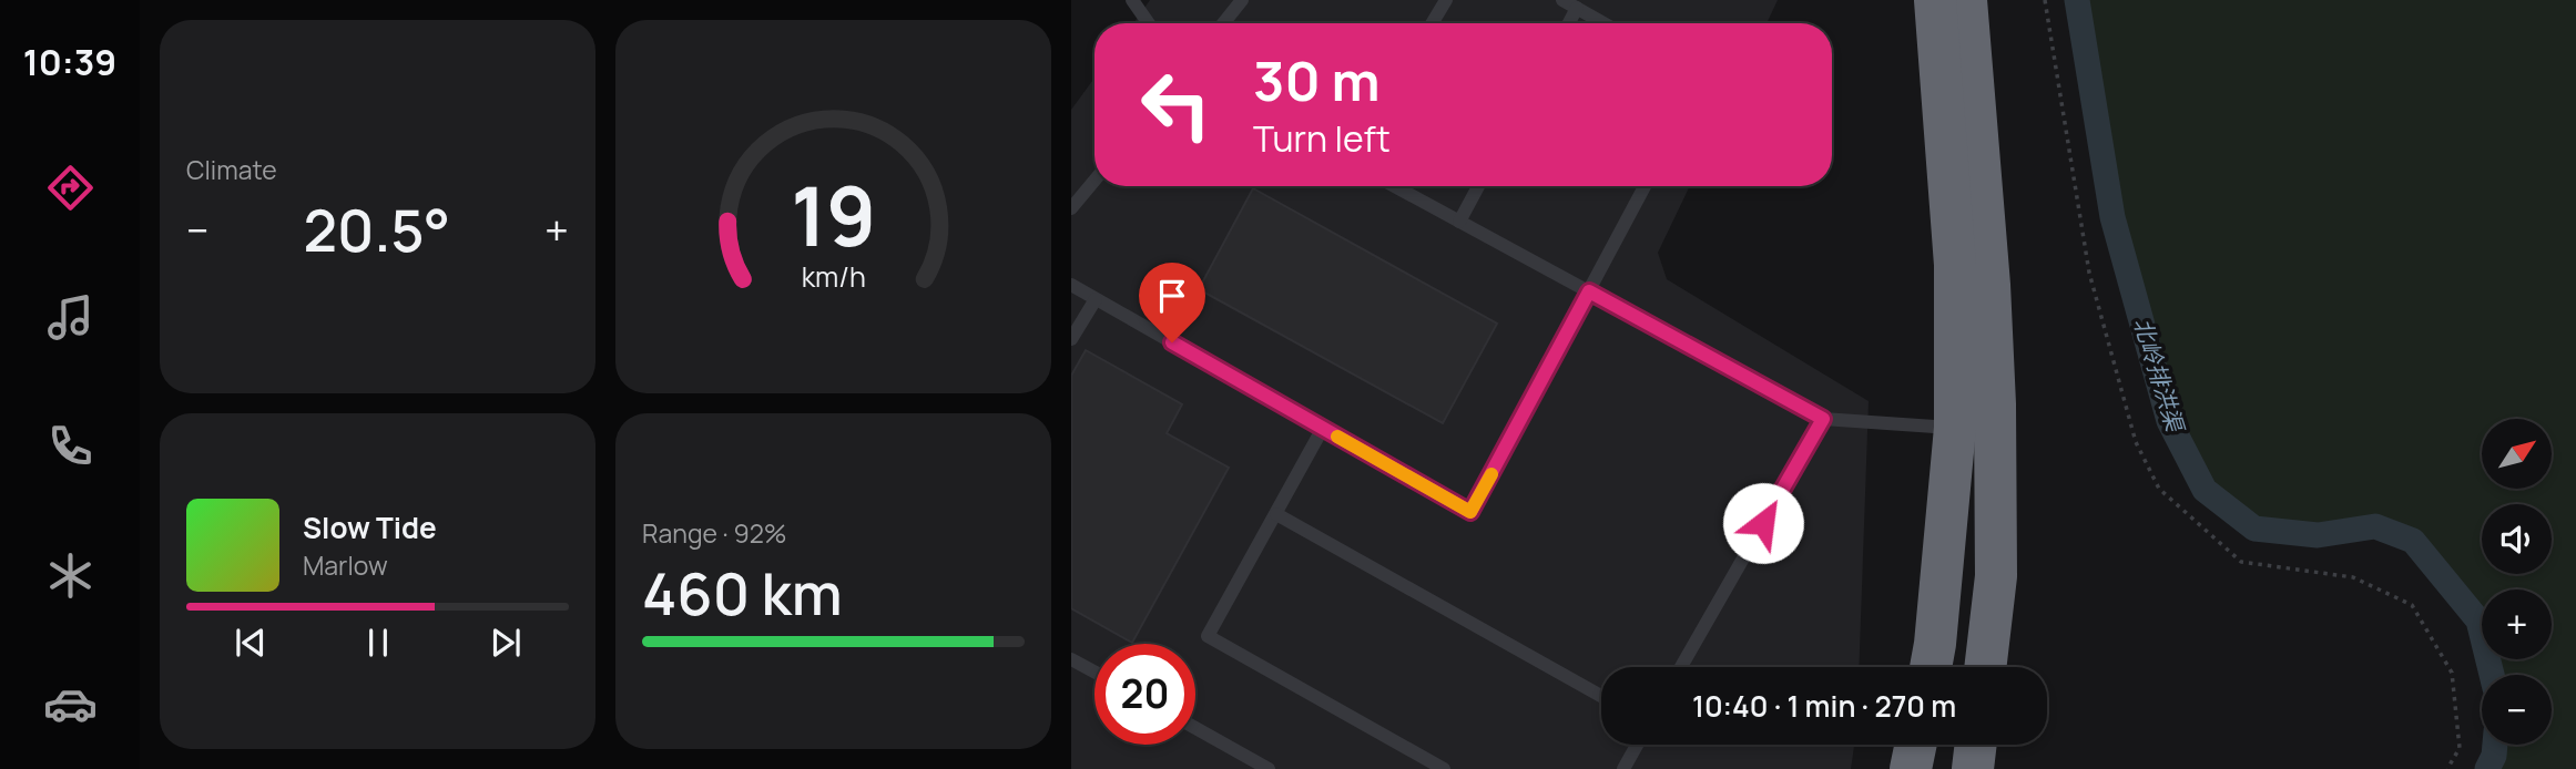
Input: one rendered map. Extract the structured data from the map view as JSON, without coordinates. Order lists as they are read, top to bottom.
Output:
{
  "water": ["北岭排洪渠"],
  "north": "top right",
  "page": {
    "tabs": "10:39",
    "tile": [
      "Climate",
      ["Range · 92%", "460 km"]
    ],
    "turn": ["30 m", "Turn left"],
    "heat": ["−", "20.5°", "+"],
    "map_buttons": ["+", "−"],
    "song": ["Slow Tide", "Marlow"],
    "limit": "20",
    "trip": "10:40 · 1 min · 270 m",
    "gauge": ["19", "km/h"]
  }
}
